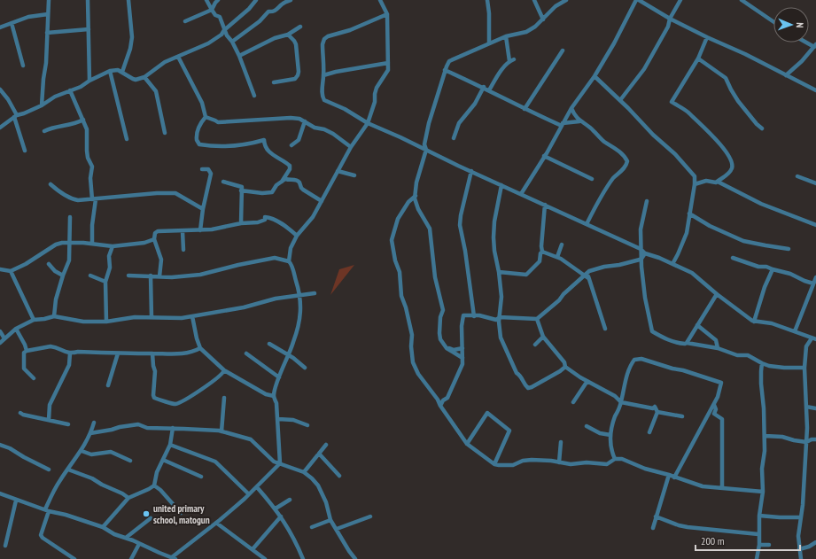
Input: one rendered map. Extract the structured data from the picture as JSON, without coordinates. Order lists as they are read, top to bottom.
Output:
{
  "places": ["united primary school, matogun"],
  "scale_bar": "200 m",
  "north": "right"
}
